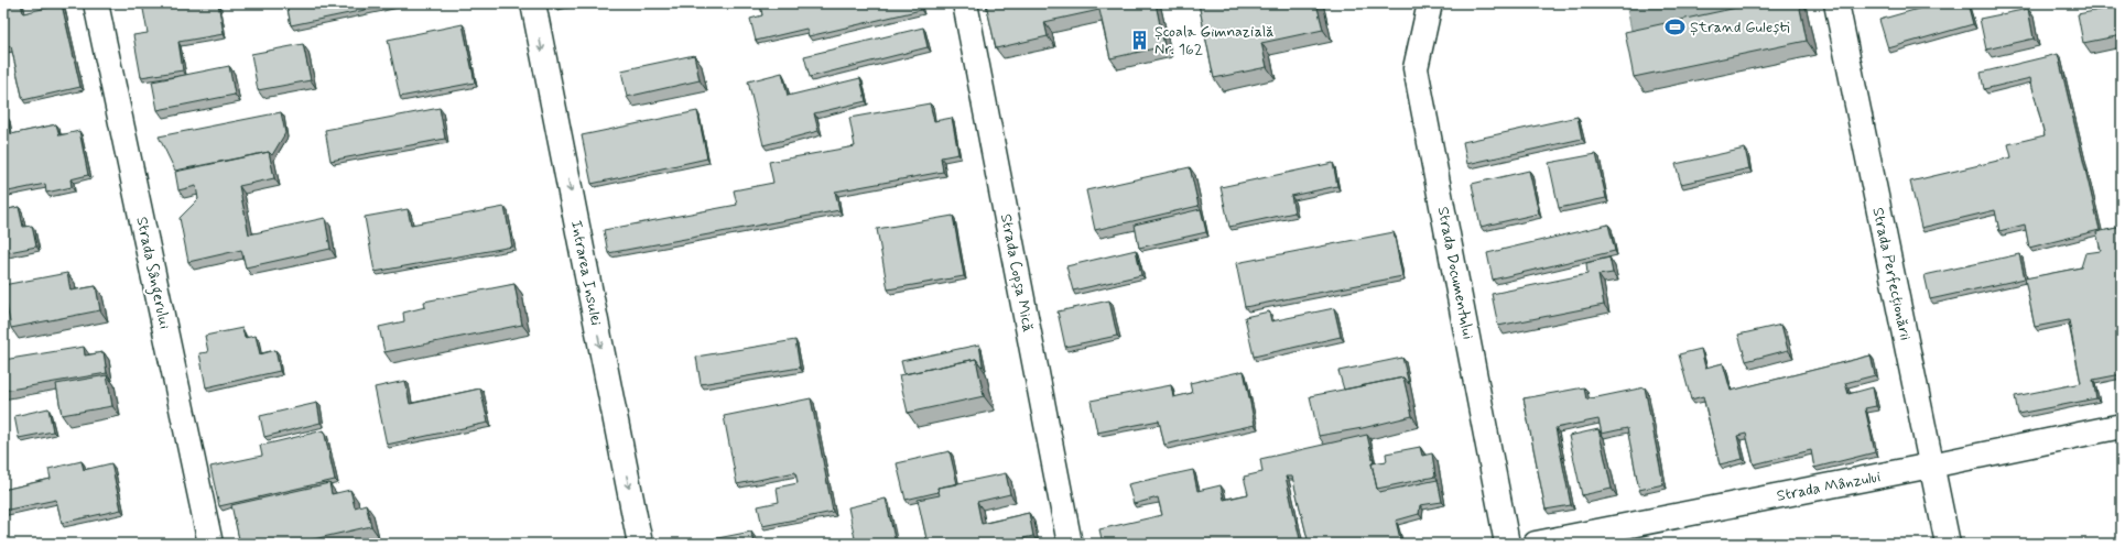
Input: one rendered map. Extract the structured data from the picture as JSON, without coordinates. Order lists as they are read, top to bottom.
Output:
{
  "streets": {
    "street": [
      "Strada Sângerului",
      "Intrarea Insulei",
      "Strada Copșa Mică",
      "Strada Documentului",
      "Strada Perfecționării",
      "Strada Mânzului"
    ]
  },
  "crossings": [
    ["Strada Perfecționării", "Strada Mânzului"]
  ],
  "one_way": ["Intrarea Insulei"],
  "places": {
    "sports": ["Ștrand Gulești"],
    "building": ["Școala Gimnazială Nr. 162"]
  }
}
